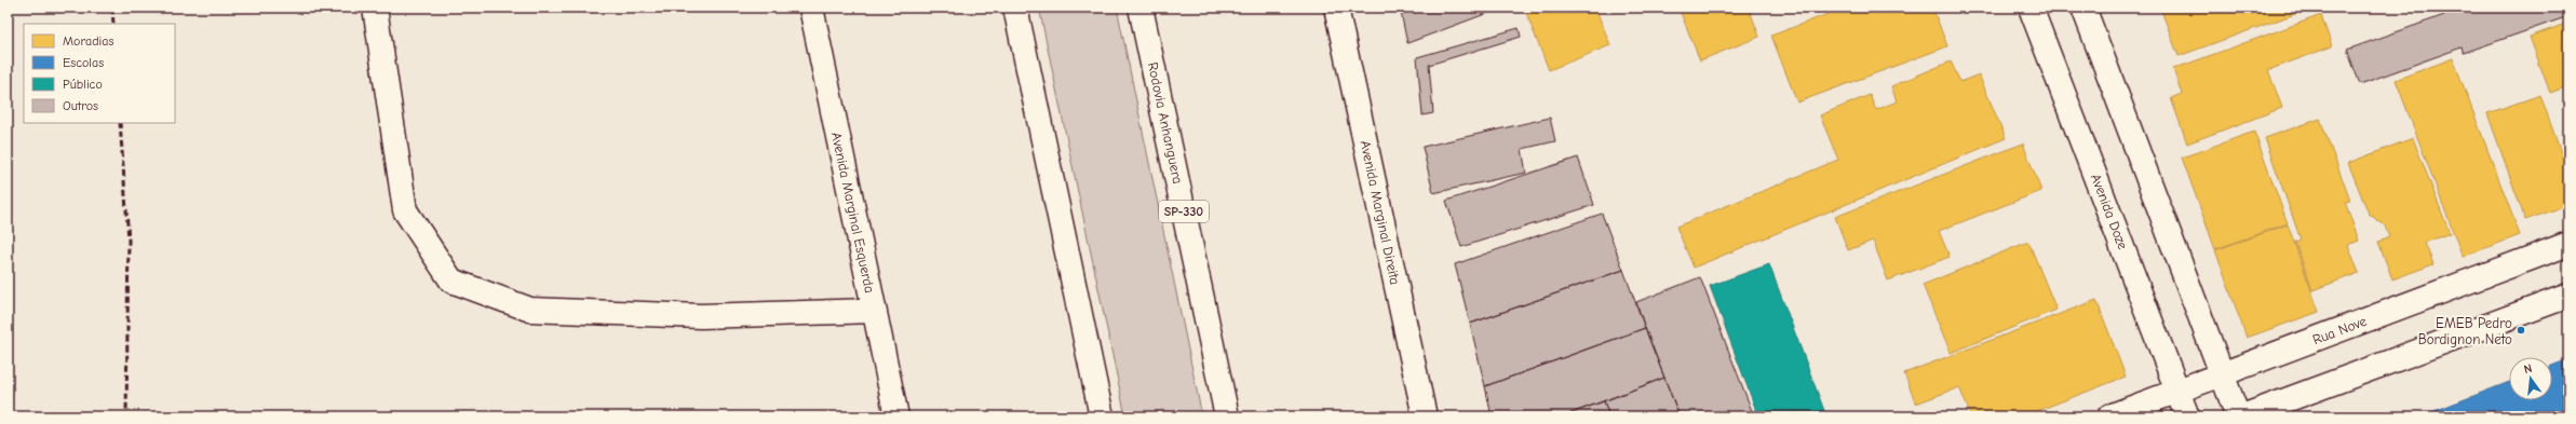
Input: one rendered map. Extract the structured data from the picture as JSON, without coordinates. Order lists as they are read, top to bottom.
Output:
{
  "streets": {
    "main road": [
      "Rodovia Anhanguera",
      "SP-330",
      "Avenida Doze",
      "Avenida Marginal Esquerda",
      "Avenida Marginal Direita",
      "Rua Nove"
    ]
  },
  "crossings": [
    ["Avenida Doze", "Rua Nove"]
  ],
  "places": ["EMEB Pedro Bordignon Neto"],
  "legend": [
    "Moradias",
    "Escolas",
    "Público",
    "Outros"
  ],
  "north": "top"
}
